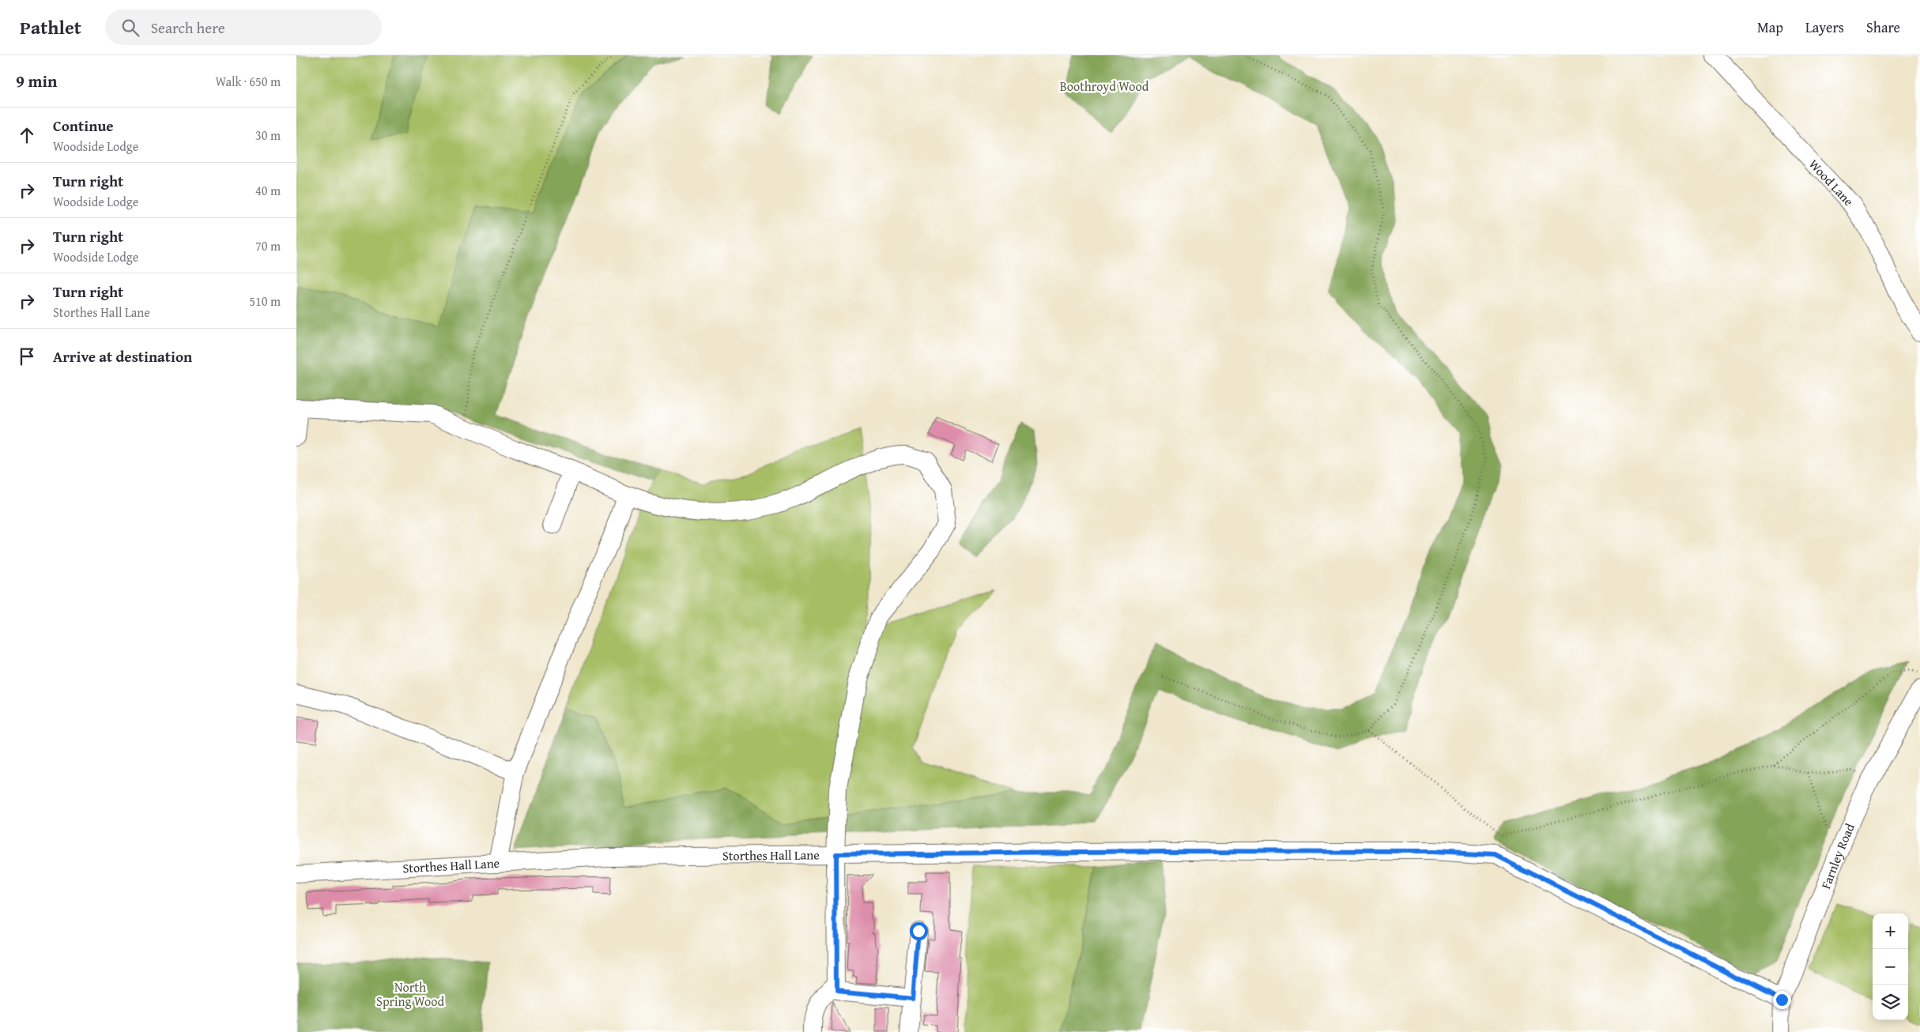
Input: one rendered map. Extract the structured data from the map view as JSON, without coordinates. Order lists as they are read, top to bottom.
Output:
{
  "streets": {
    "street": ["Wood Lane", "Storthes Hall Lane", "Farnley Road"]
  },
  "crossings": [
    ["Storthes Hall Lane", "Farnley Road"]
  ],
  "parks": ["Boothroyd Wood", "North Spring Wood"],
  "page": {
    "header": "Pathlet",
    "search": "Search here",
    "nav": ["Map", "Layers", "Share"],
    "heading": ["9 min", "Walk · 650 m"],
    "list": [
      ["Continue", "Woodside Lodge", "30 m"],
      ["Turn right", "Woodside Lodge", "40 m"],
      ["Turn right", "Woodside Lodge", "70 m"],
      ["Turn right", "Storthes Hall Lane", "510 m"],
      "Arrive at destination"
    ],
    "map_buttons": ["+", "−"]
  }
}
